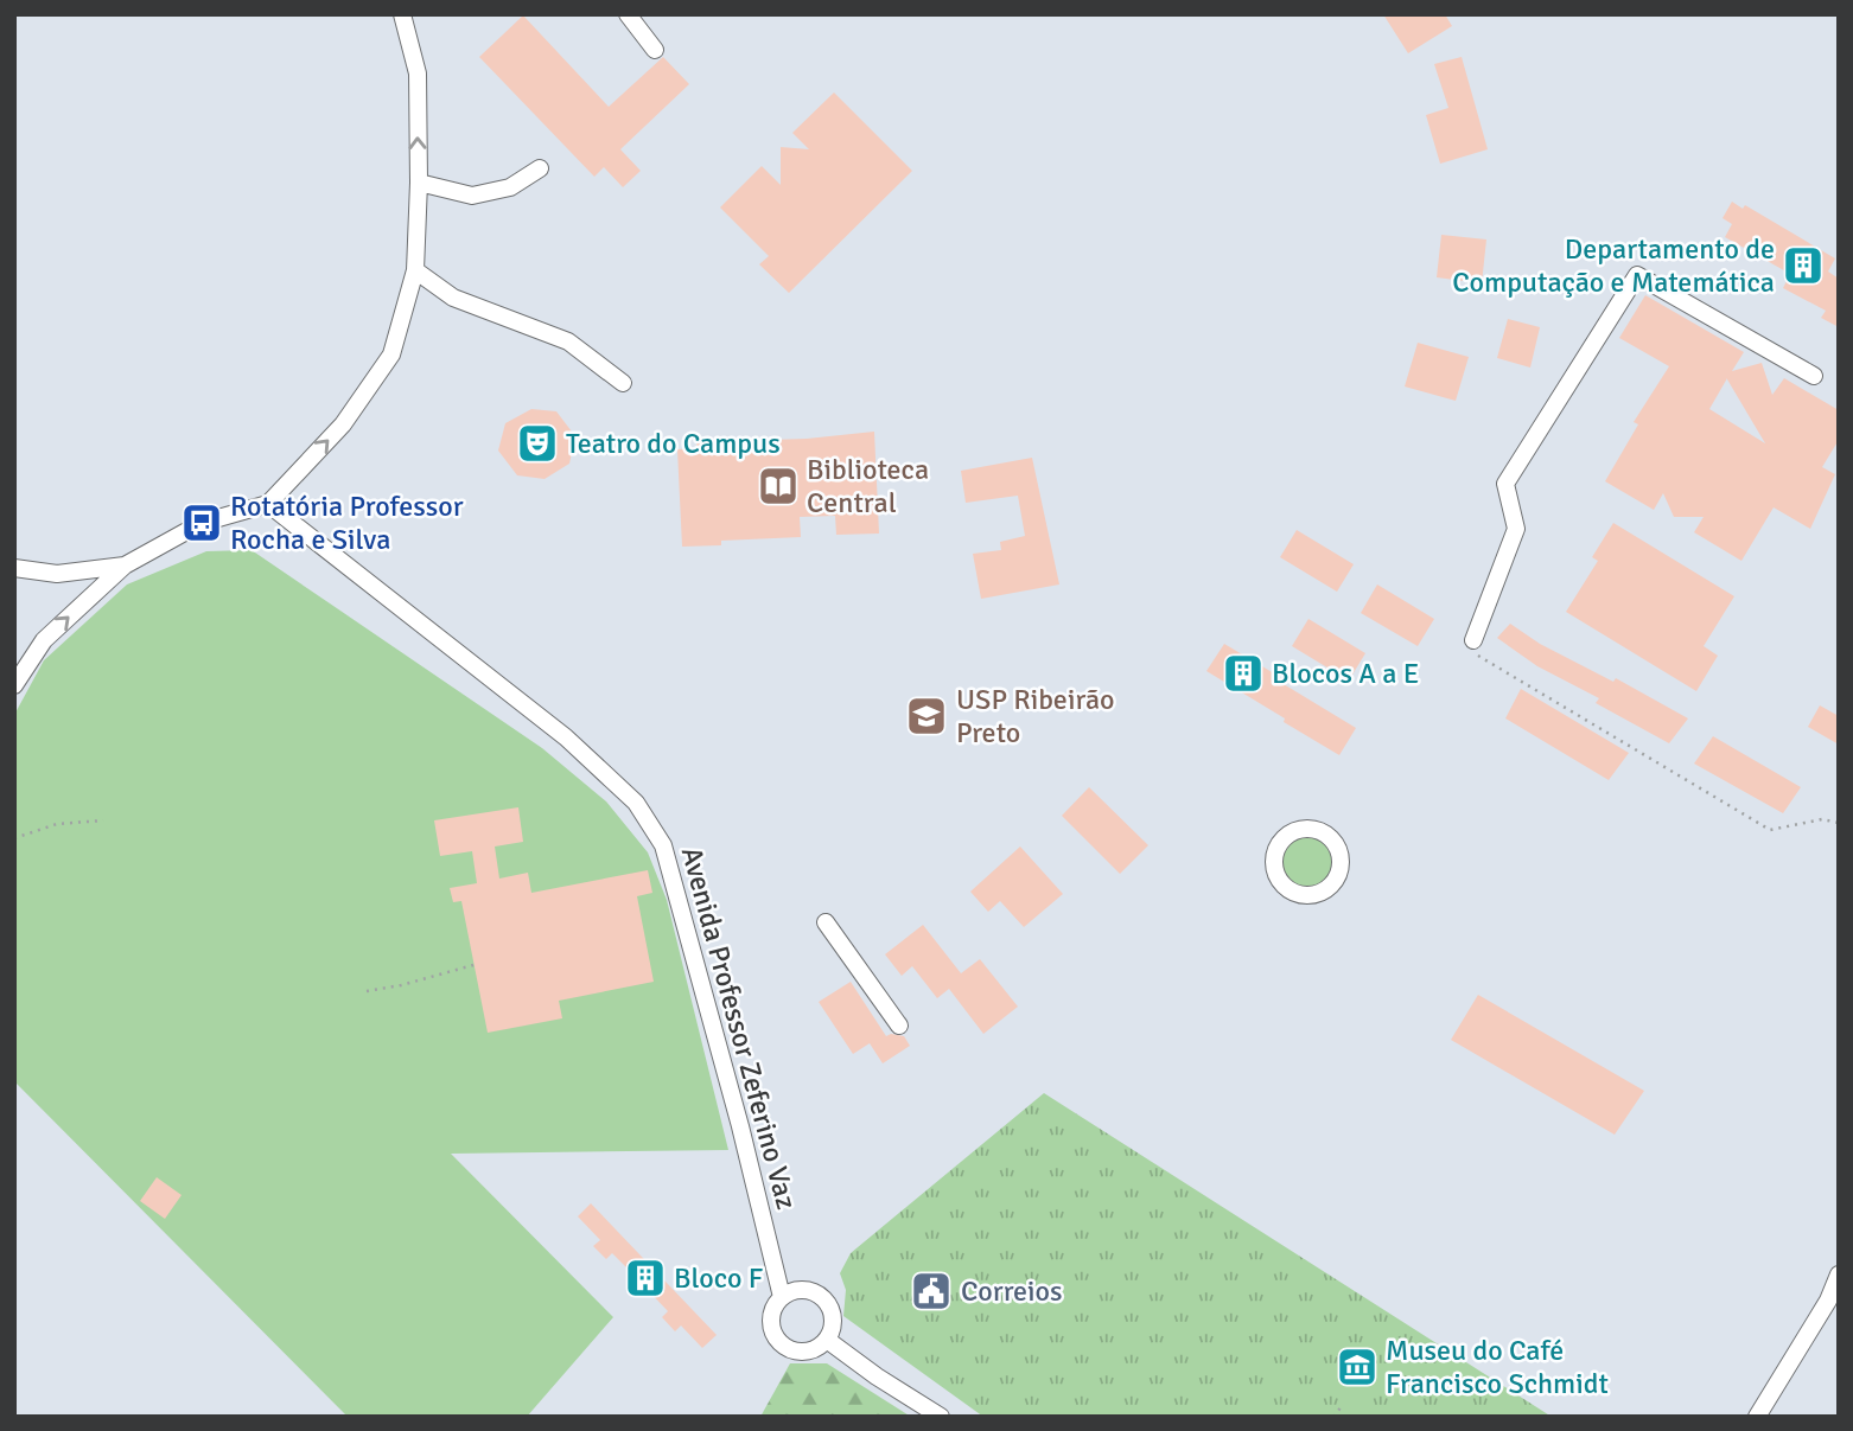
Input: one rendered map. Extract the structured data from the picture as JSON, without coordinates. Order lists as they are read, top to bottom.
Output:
{
  "streets": {
    "street": ["Avenida Professor Zeferino Vaz"]
  },
  "places": {
    "building": ["Departamento de Computação e Matemática", "Blocos A a E", "Bloco F"],
    "theatre": ["Teatro do Campus"],
    "library": ["Biblioteca Central"],
    "bus stop": ["Rotatória Professor Rocha e Silva"],
    "school or university": ["USP Ribeirão Preto"],
    "public building": ["Correios"],
    "museum": ["Museu do Café Francisco Schmidt"]
  }
}
